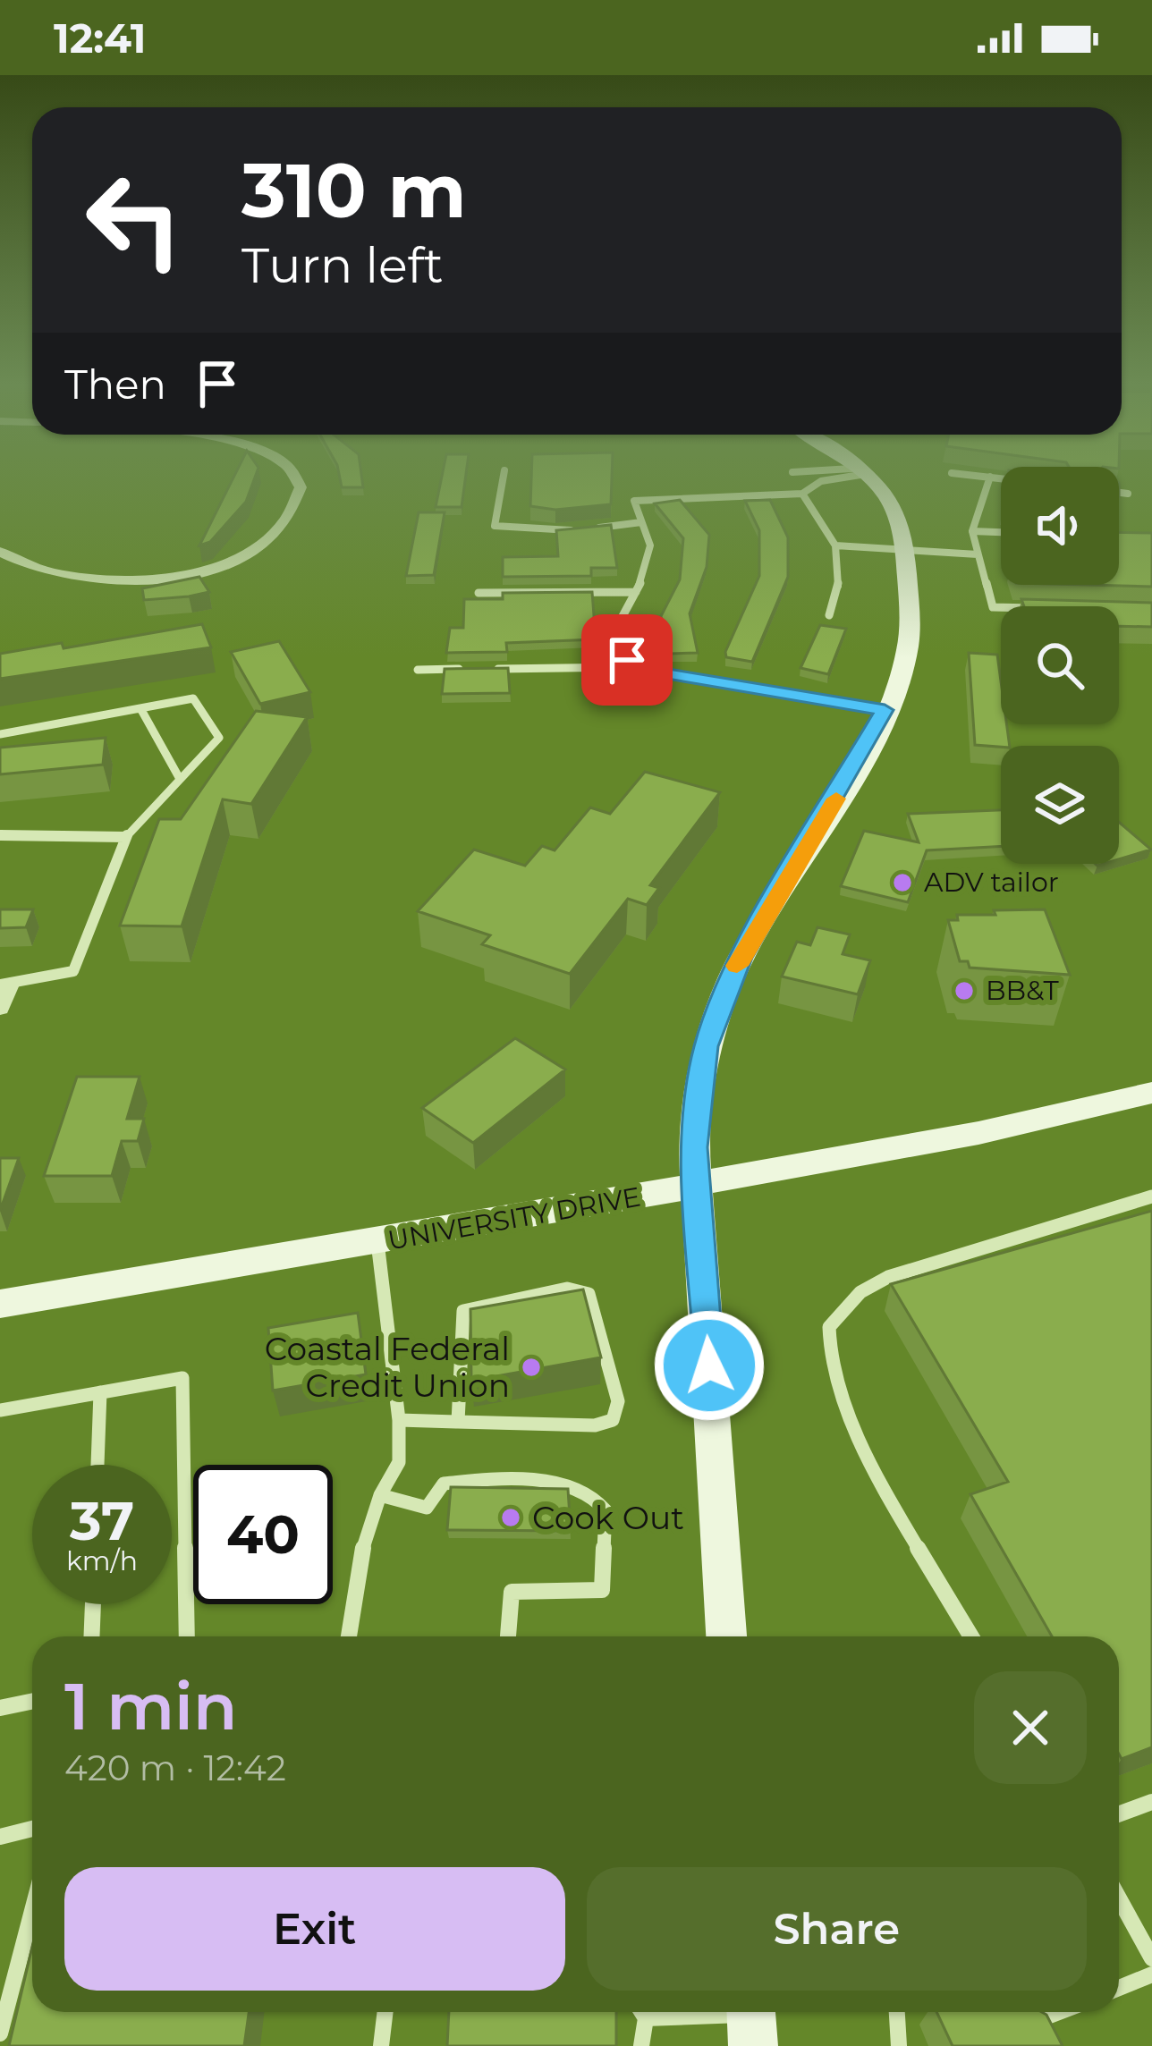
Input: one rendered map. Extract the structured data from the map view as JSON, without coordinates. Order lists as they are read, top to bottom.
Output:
{
  "streets": {
    "street": ["UNIVERSITY DRIVE"]
  },
  "places": [
    "ADV tailor",
    "BB&T",
    "Coastal Federal Credit Union",
    "Cook Out"
  ],
  "page": {
    "status": "12:41",
    "turn": ["310 m", "Turn left"],
    "then": "Then",
    "speed": "37 km/h",
    "limit": "40",
    "heading": ["1 min", "420 m · 12:42"],
    "buttons": ["Exit", "Share"]
  }
}
